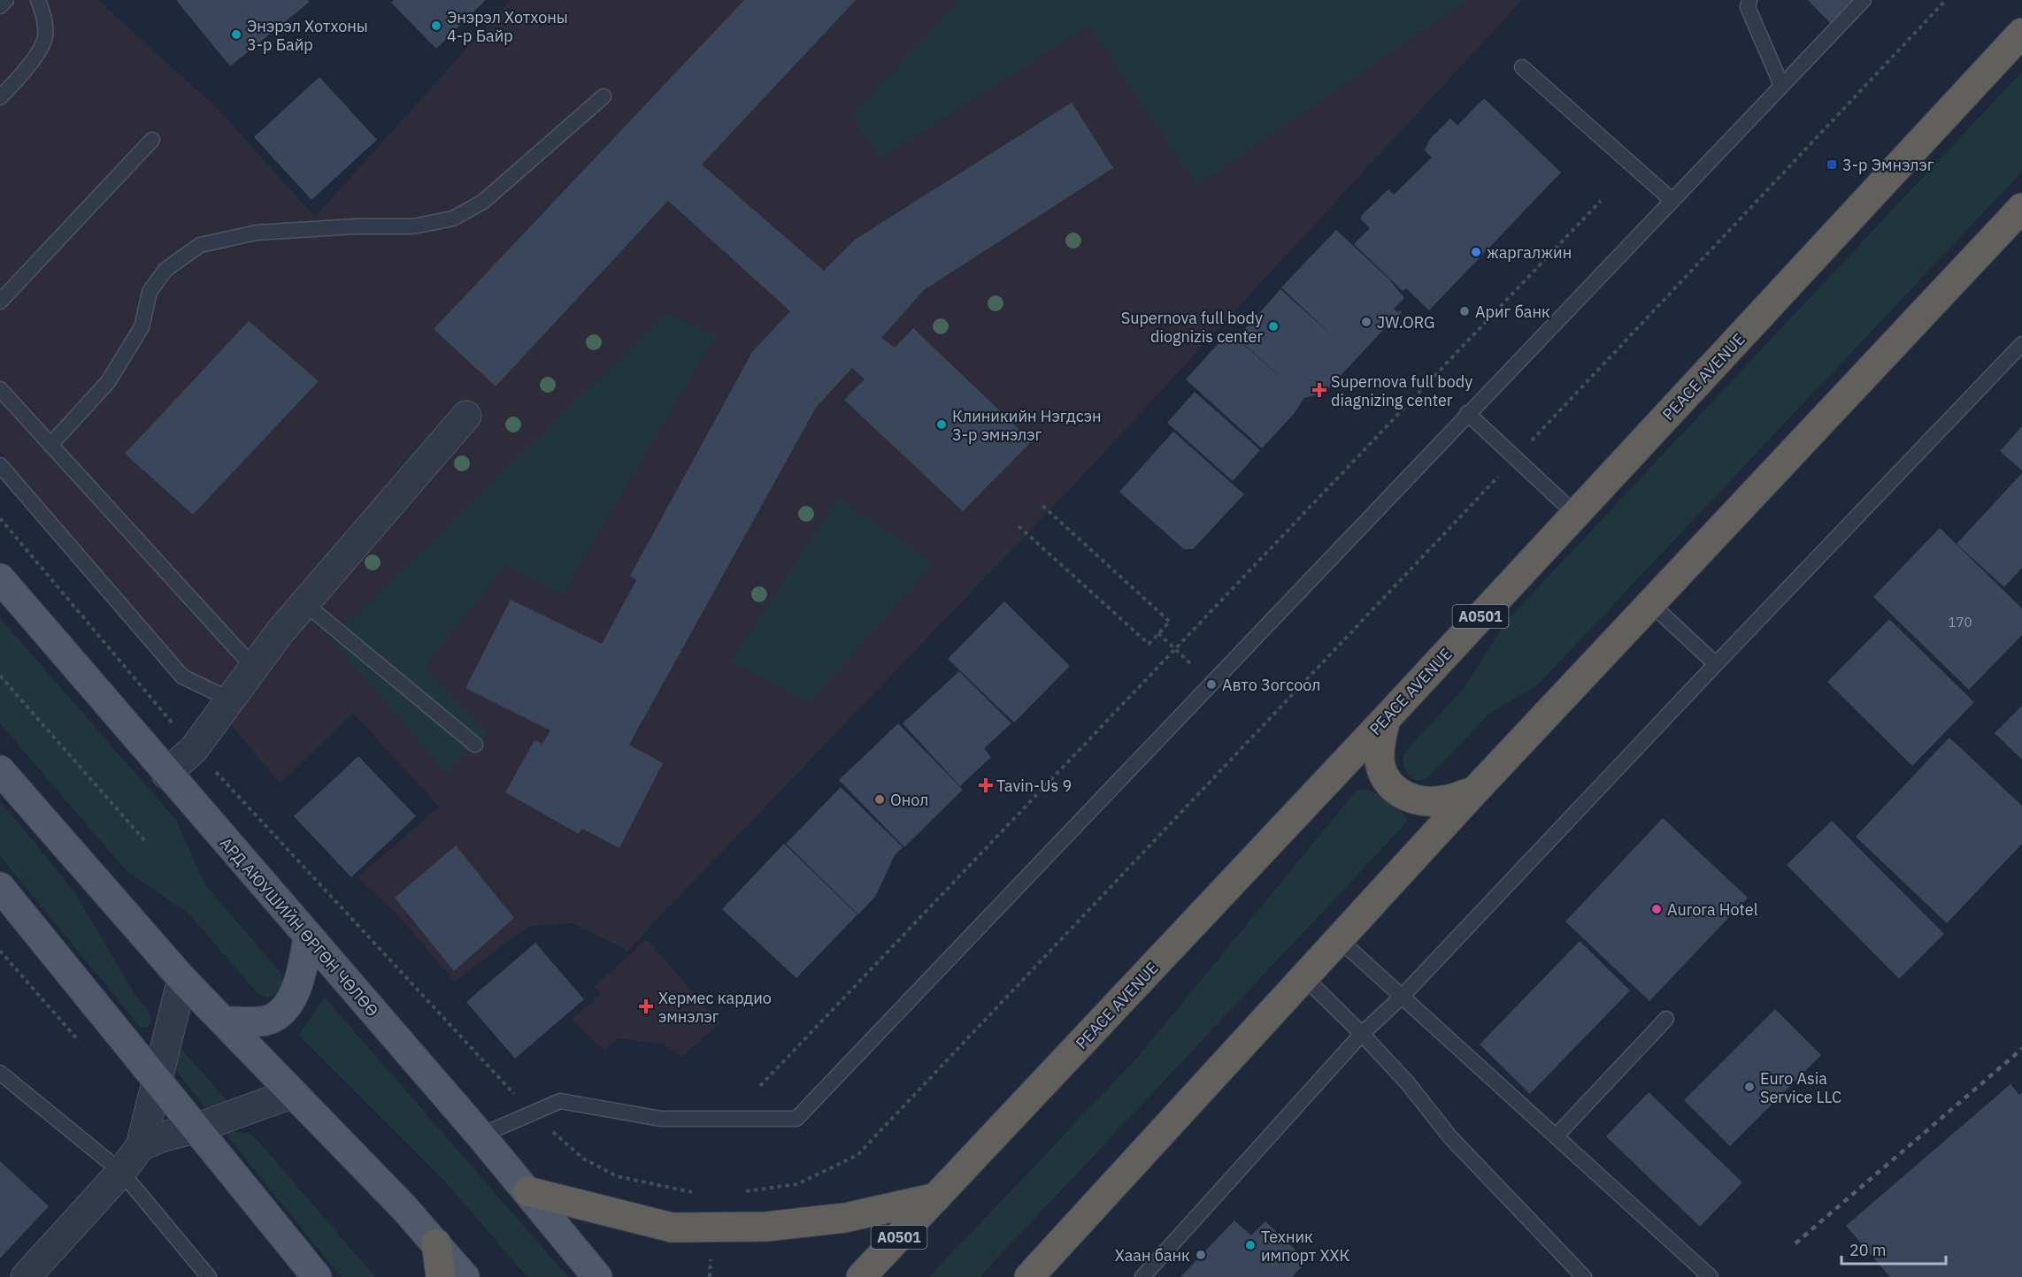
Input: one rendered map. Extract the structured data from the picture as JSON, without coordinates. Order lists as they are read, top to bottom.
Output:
{
  "streets": {
    "highway": ["PEACE AVENUE", "A0501"],
    "main road": ["АРД АЮУШИЙН ӨРГӨН ЧӨЛӨӨ"]
  },
  "places": {
    "other": [
      "Энэрэл Хотхоны 4-р Байр",
      "Энэрэл Хотхоны 3-р Байр",
      "жаргалжин",
      "Ариг банк",
      "JW.ORG",
      "Supernova full body diognizis center",
      "Клиникийн Нэгдсэн 3-р эмнэлэг",
      "Авто 3огсоол",
      "Онол",
      "Aurora Hotel",
      "Euro Asia Service LLC",
      "Техник импорт ХХК",
      "Хаан банк"
    ],
    "transit": ["3-р Эмнэлэг"],
    "health": ["Supernova full body diagnizing center", "Tavin-Us 9", "Хермес кардио эмнэлэг"]
  },
  "house_numbers": ["170"],
  "scale_bar": "20 m"
}
